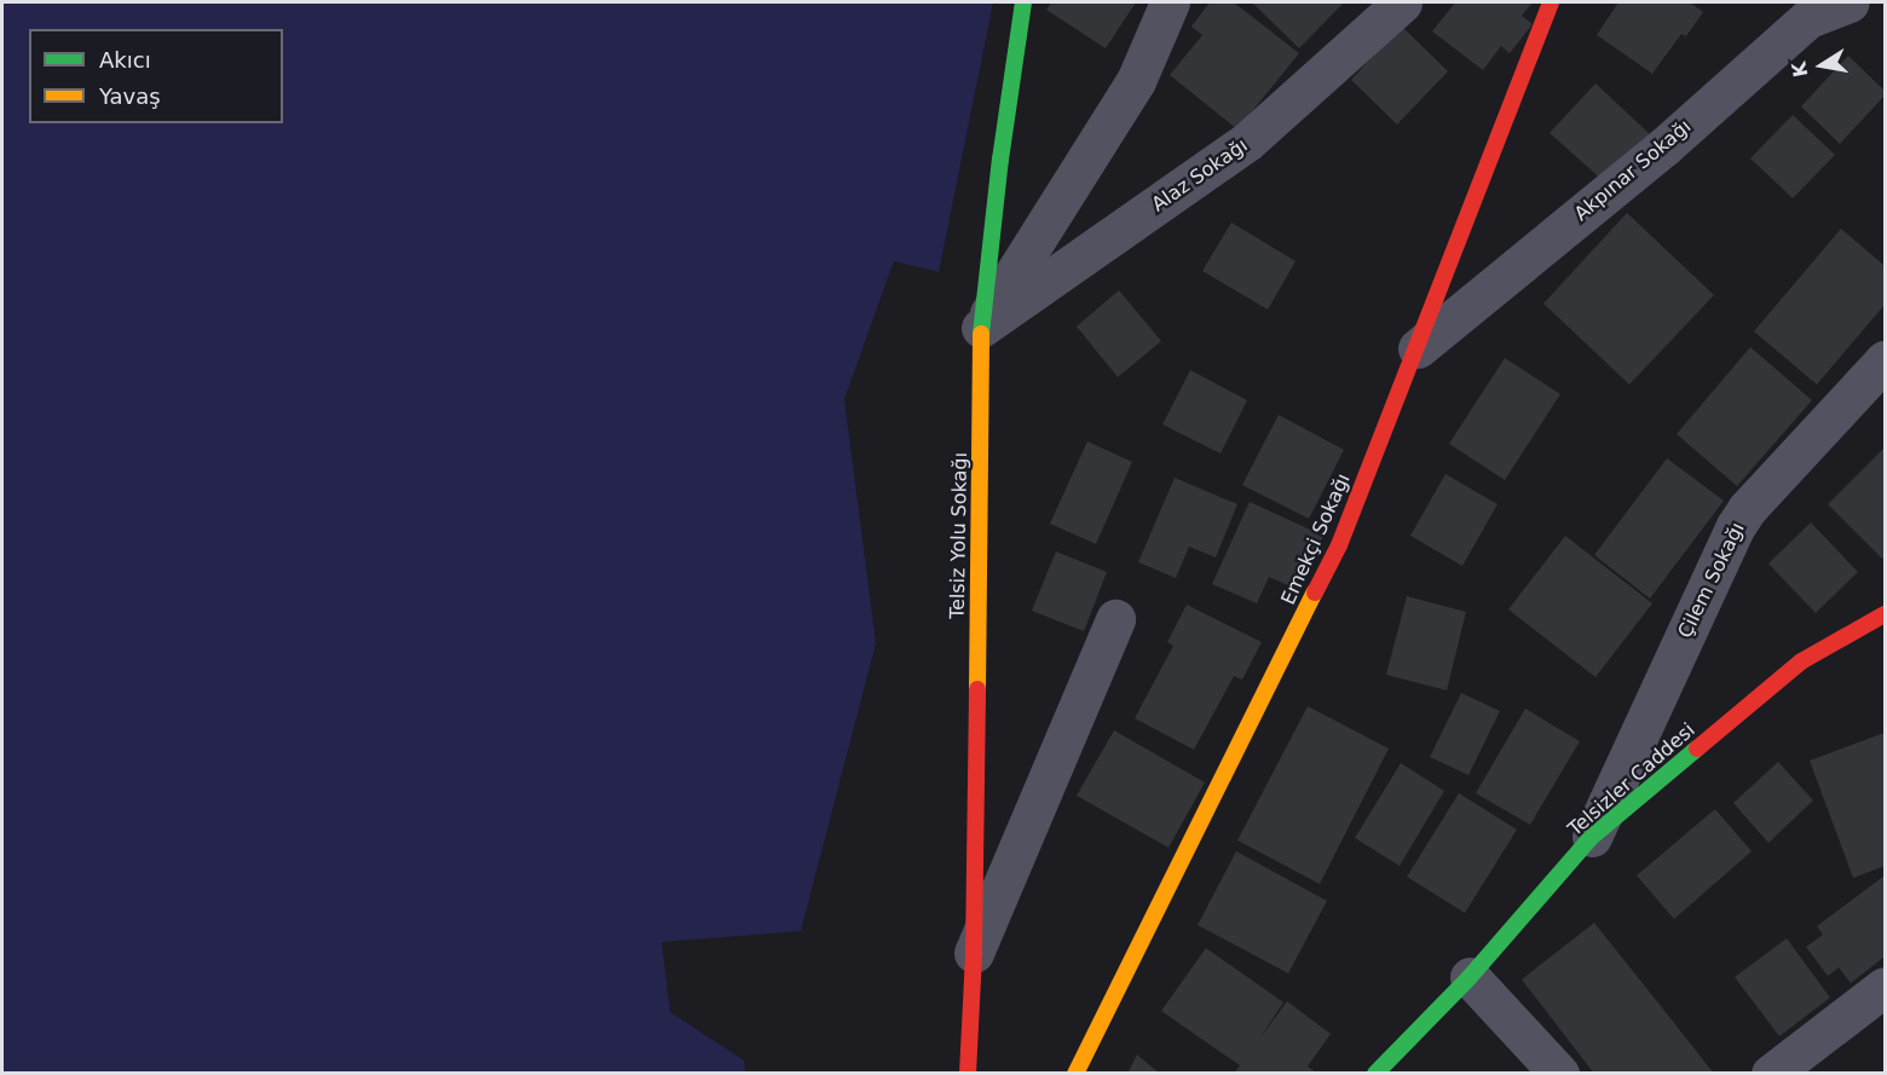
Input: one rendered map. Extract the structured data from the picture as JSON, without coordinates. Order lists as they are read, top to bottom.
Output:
{
  "streets": {
    "street": [
      "Akpınar Sokağı",
      "Alaz Sokağı",
      "Telsiz Yolu Sokağı",
      "Emekçi Sokağı",
      "Çilem Sokağı",
      "Telsizler Caddesi"
    ]
  },
  "crossings": [
    ["Akpınar Sokağı", "Emekçi Sokağı"],
    ["Alaz Sokağı", "Telsiz Yolu Sokağı"],
    ["Çilem Sokağı", "Telsizler Caddesi"]
  ],
  "legend": ["Akıcı", "Yavaş"],
  "north": "left"
}
